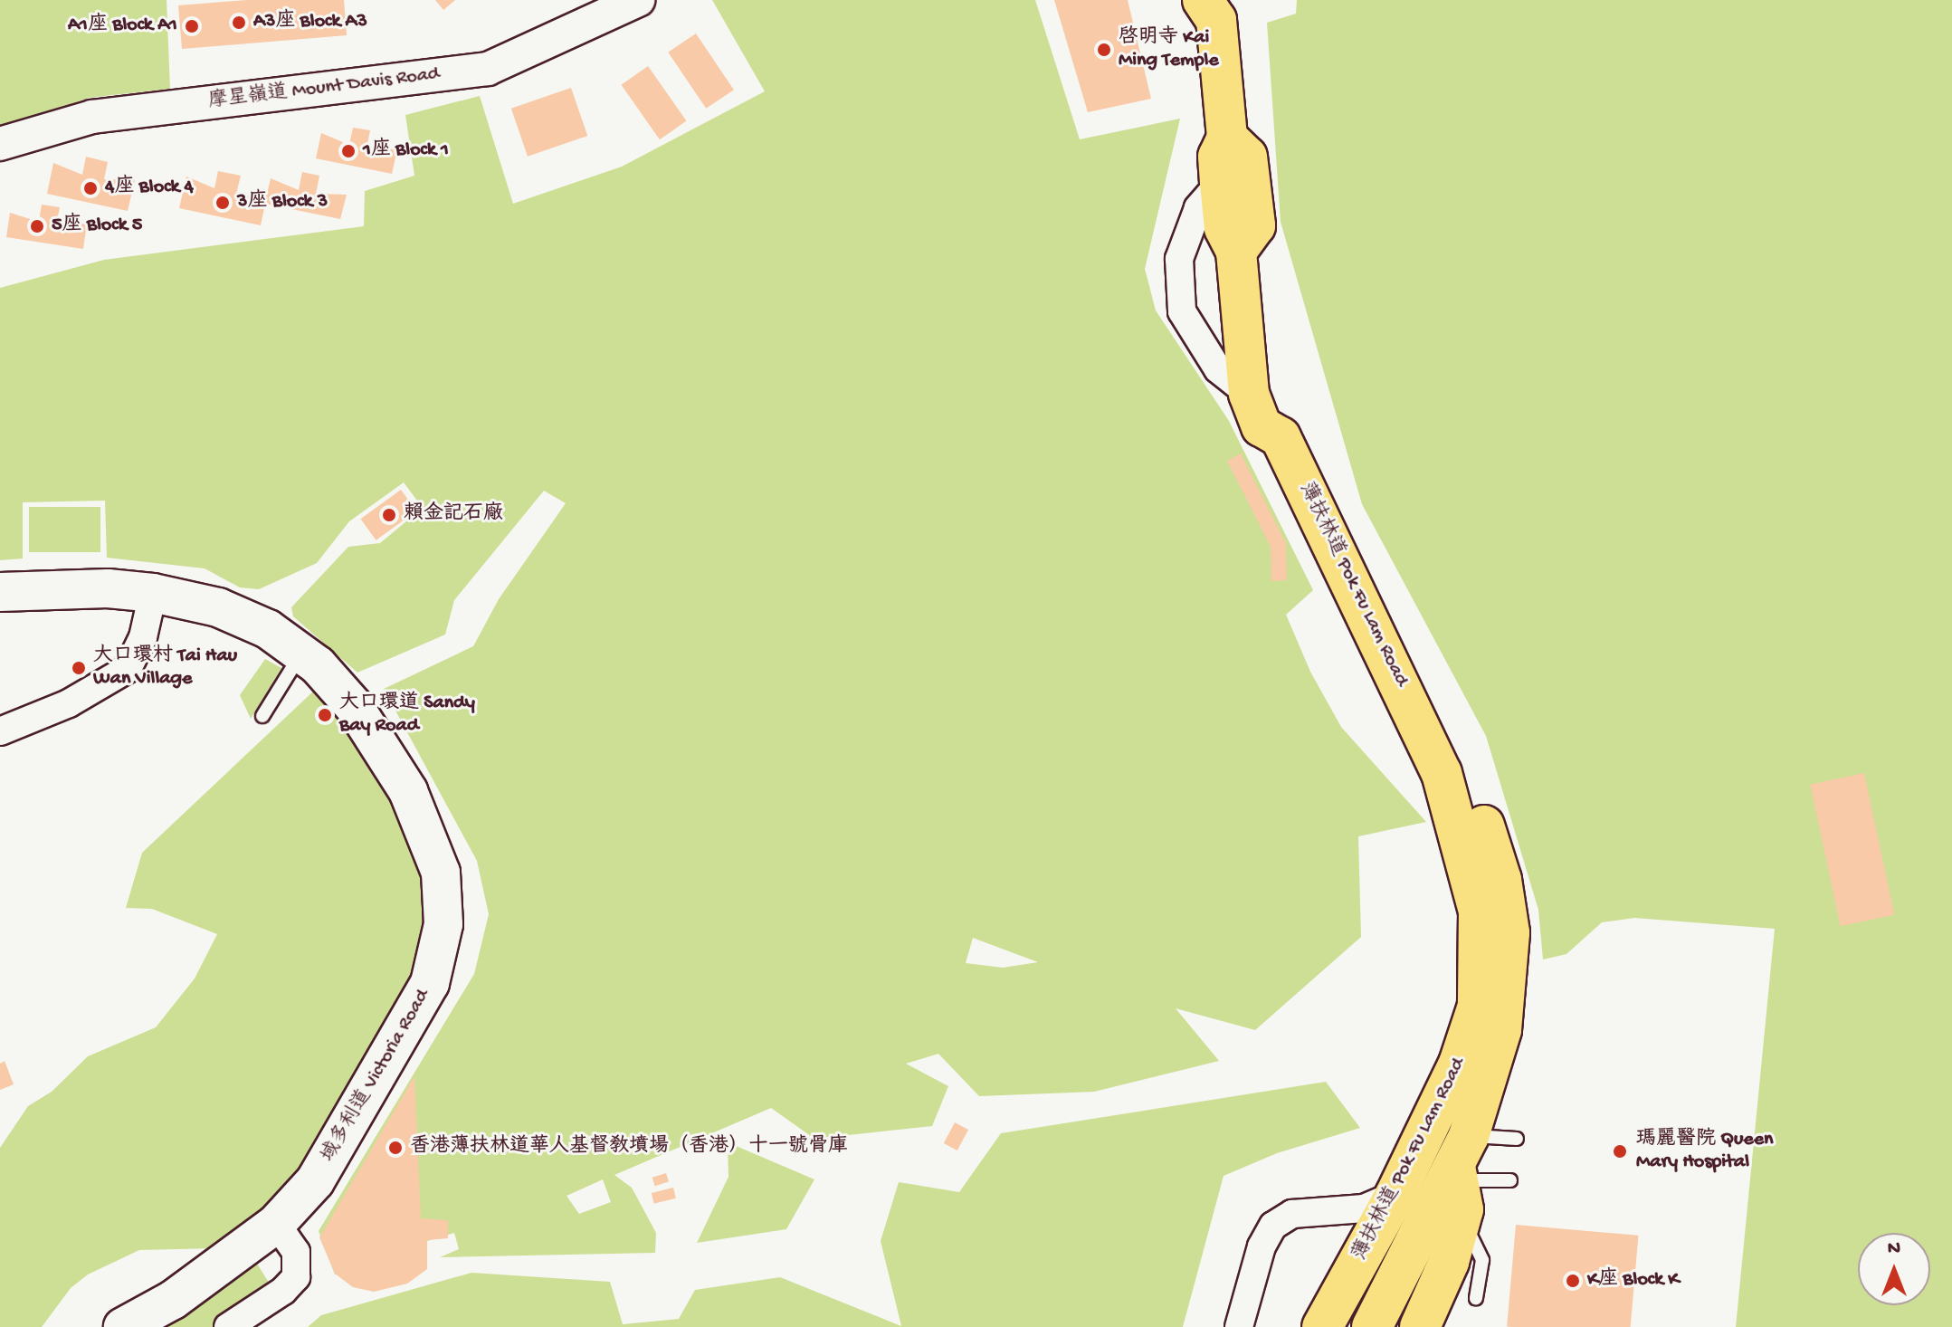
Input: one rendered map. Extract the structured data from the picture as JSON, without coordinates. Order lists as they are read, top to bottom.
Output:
{
  "streets": {
    "main road": ["薄扶林道 Pok Fu Lam Road", "域多利道 Victoria Road"],
    "street": ["摩星嶺道 Mount Davis Road"]
  },
  "places": [
    "A3座 Block A3",
    "A1座 Block A1",
    "啓明寺 Kai Ming Temple",
    "1座 Block 1",
    "4座 Block 4",
    "3座 Block 3",
    "5座 Block 5",
    "賴金記石廠",
    "大口環村 Tai Hau Wan Village",
    "大口環道 Sandy Bay Road",
    "香港薄扶林道華人基督教墳場（香港）十一號骨庫",
    "瑪麗醫院 Queen Mary Hospital",
    "K座 Block K"
  ],
  "north": "top"
}
